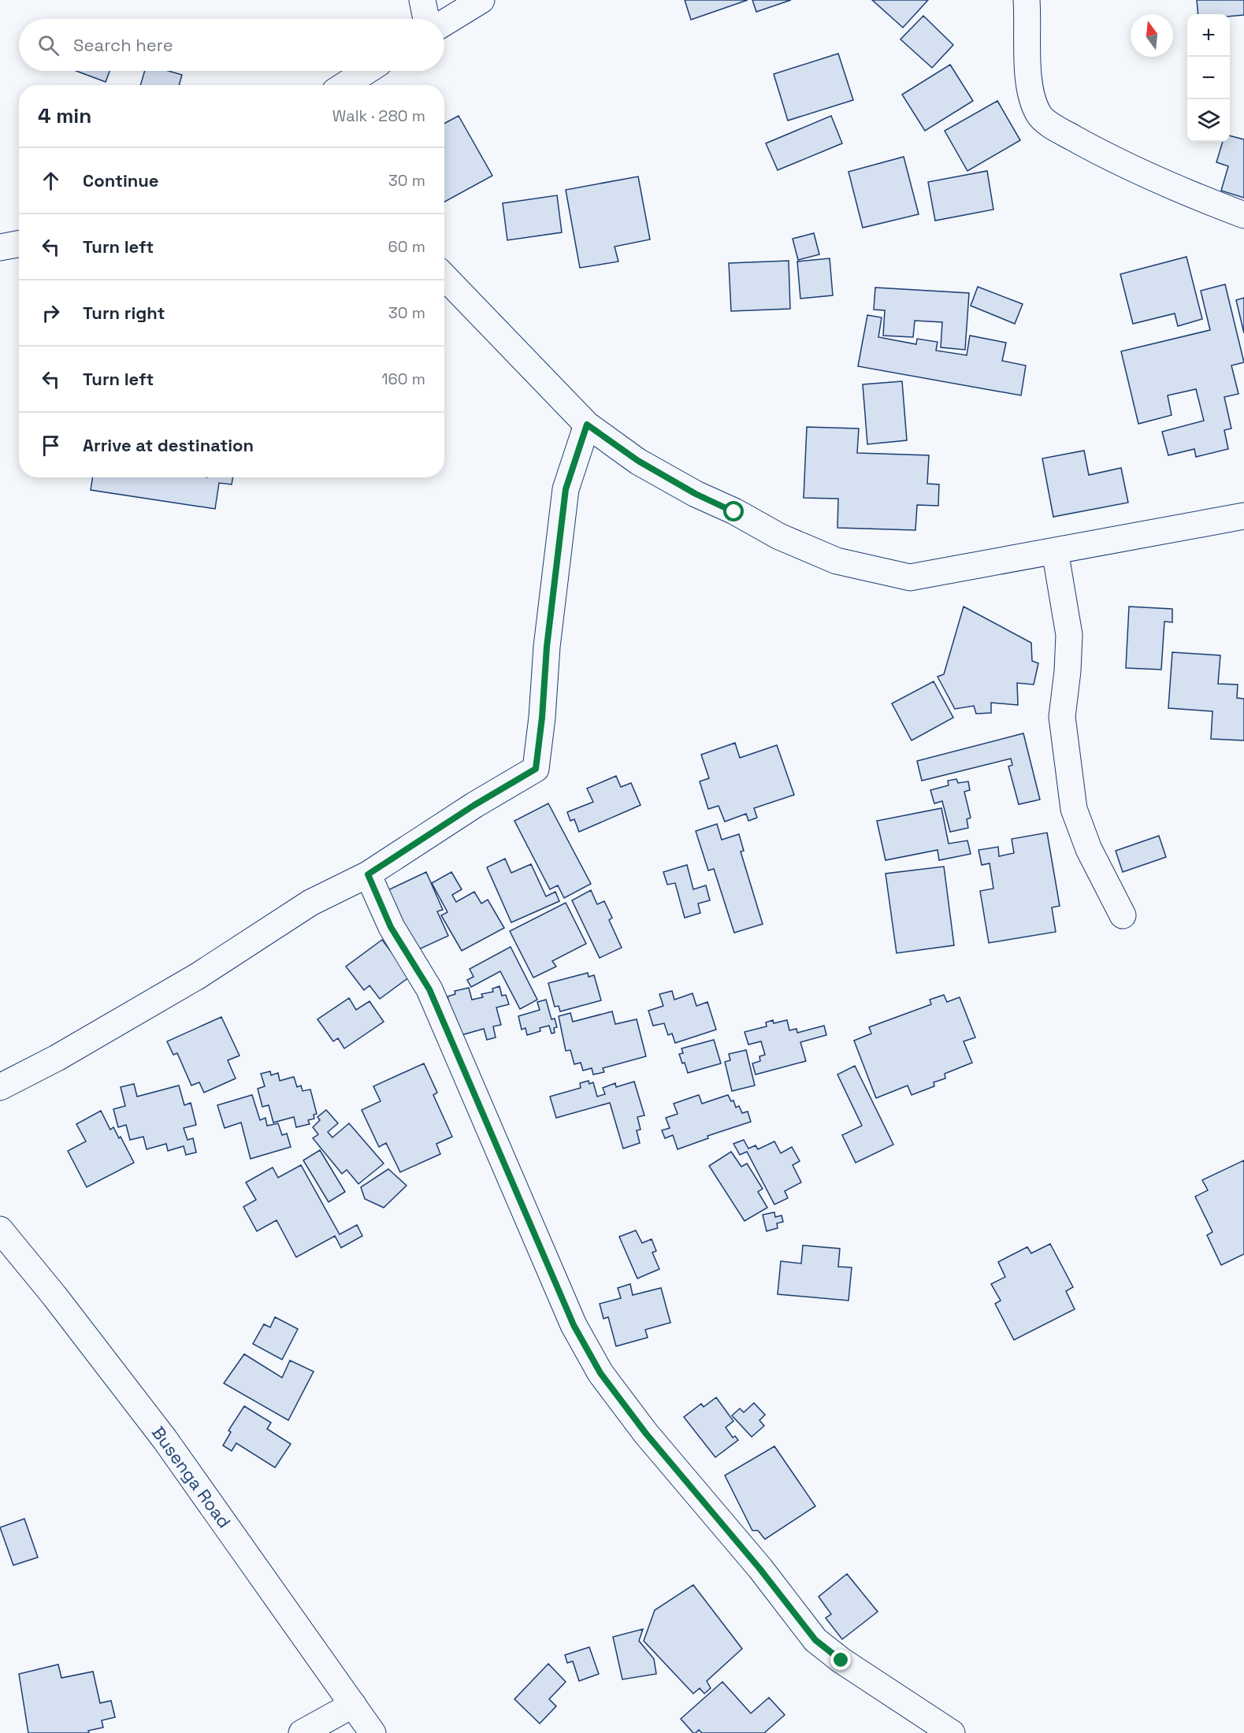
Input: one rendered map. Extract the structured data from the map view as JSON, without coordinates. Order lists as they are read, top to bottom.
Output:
{
  "streets": {
    "street": ["Busenga Road"]
  },
  "north": "top",
  "page": {
    "map_buttons": ["+", "−"],
    "search": "Search here",
    "heading": ["4 min", "Walk · 280 m"],
    "list": [
      ["Continue", "30 m"],
      ["Turn left", "60 m"],
      ["Turn right", "30 m"],
      ["Turn left", "160 m"],
      "Arrive at destination"
    ]
  }
}
